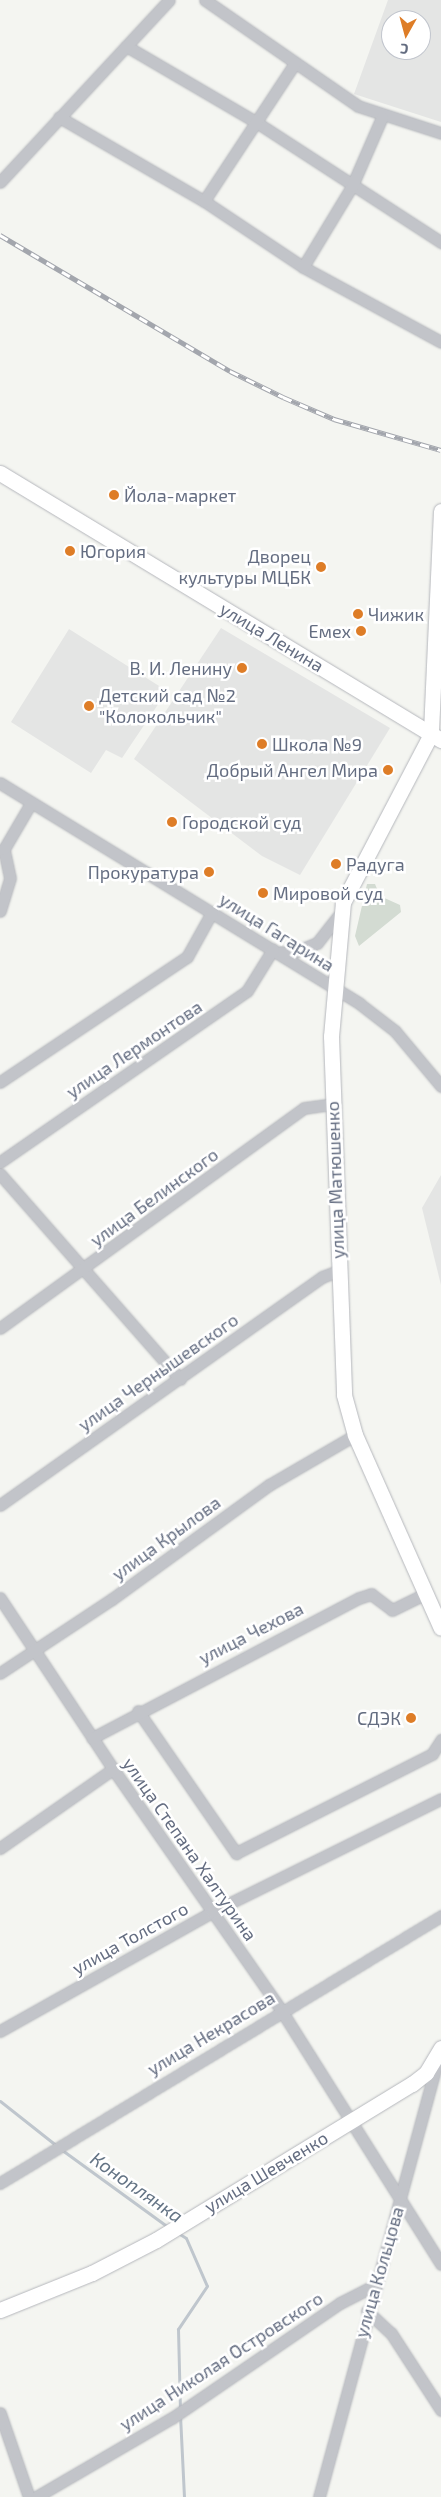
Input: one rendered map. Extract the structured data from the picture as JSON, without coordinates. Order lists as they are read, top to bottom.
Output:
{
  "streets": {
    "main road": ["улица Ленина", "улица Матюшенко", "улица Шевченко"],
    "street": [
      "улица Гагарина",
      "улица Лермонтова",
      "улица Белинского",
      "улица Чернышевского",
      "улица Крылова",
      "улица Чехова",
      "улица Степана Халтурина",
      "улица Толстого",
      "улица Некрасова",
      "улица Кольцова",
      "улица Николая Островского"
    ]
  },
  "crossings": [
    ["улица Ленина", "улица Матюшенко"],
    ["улица Гагарина", "улица Лермонтова"],
    ["улица Гагарина", "улица Матюшенко"],
    ["улица Матюшенко", "улица Белинского"],
    ["улица Матюшенко", "улица Чернышевского"],
    ["улица Матюшенко", "улица Крылова"],
    ["улица Матюшенко", "улица Чехова"],
    ["улица Крылова", "улица Степана Халтурина"],
    ["улица Чехова", "улица Степана Халтурина"],
    ["улица Степана Халтурина", "улица Толстого"],
    ["улица Степана Халтурина", "улица Некрасова"],
    ["улица Степана Халтурина", "улица Шевченко"],
    ["улица Степана Халтурина", "улица Кольцова"],
    ["улица Шевченко", "улица Кольцова"],
    ["улица Кольцова", "улица Николая Островского"]
  ],
  "water": ["Коноплянка"],
  "places": [
    "Йола-маркет",
    "Югория",
    "Дворец культуры МЦБК",
    "Чижик",
    "Емех",
    "В. И. Ленину",
    "Детский сад №2 \"Колокольчик\"",
    "Школа №9",
    "Добрый Ангел Мира",
    "Городской суд",
    "Радуга",
    "Прокуратура",
    "Мировой суд",
    "СДЭК"
  ],
  "north": "bottom"
}
